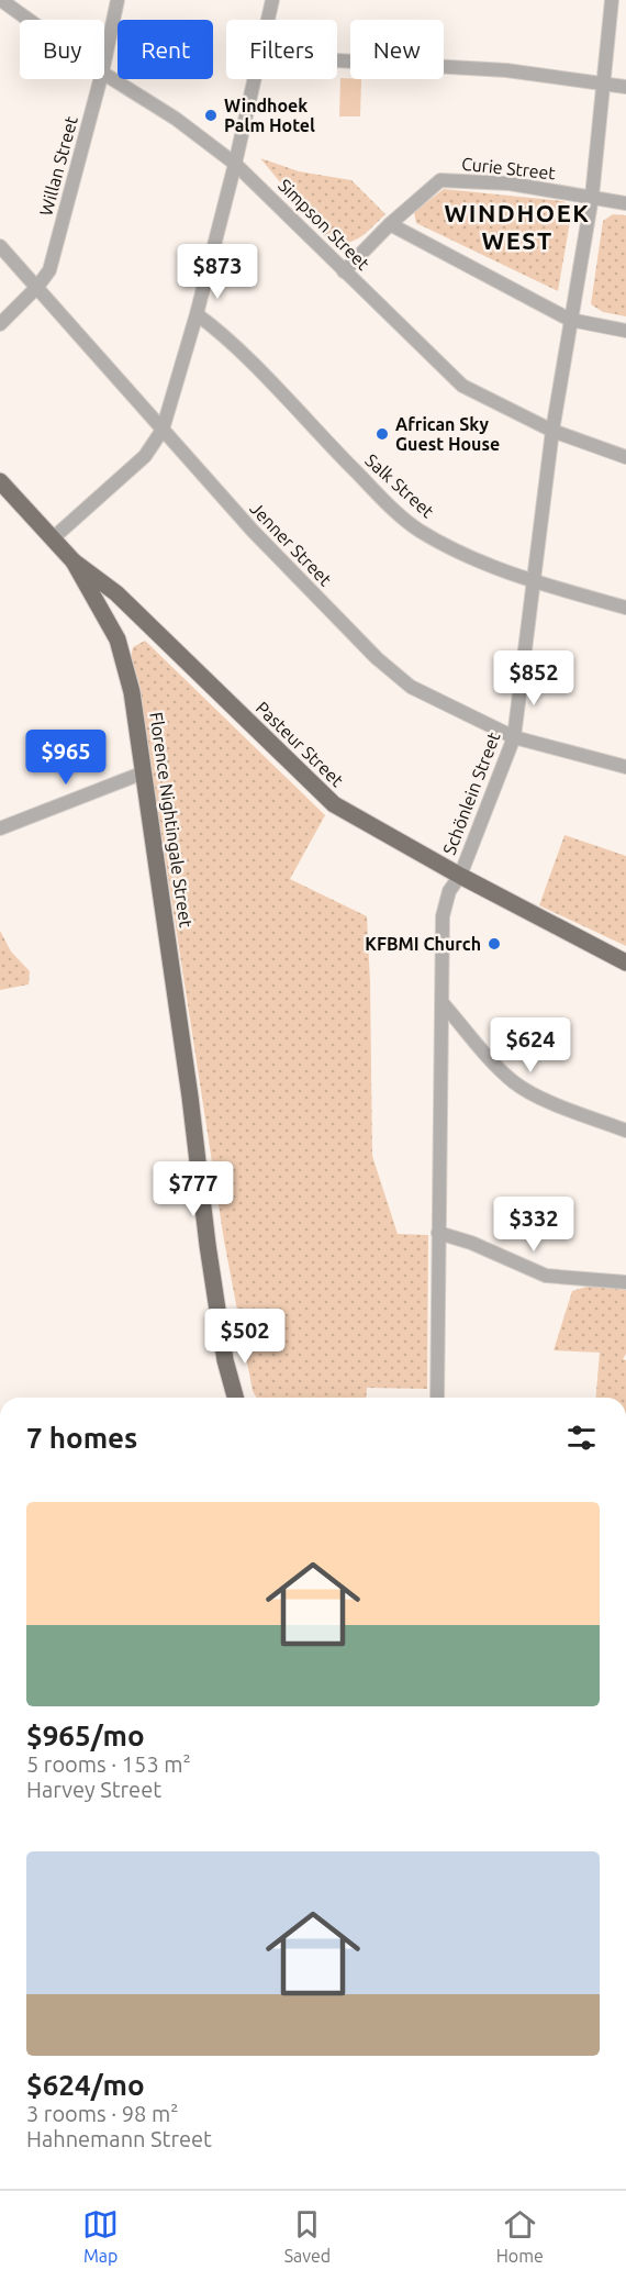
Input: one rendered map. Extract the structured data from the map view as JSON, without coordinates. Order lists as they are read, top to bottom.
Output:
{
  "streets": {
    "main road": ["Pasteur Street", "Florence Nightingale Street"],
    "street": [
      "Willan Street",
      "Curie Street",
      "Simpson Street",
      "Salk Street",
      "Jenner Street",
      "Schönlein Street"
    ]
  },
  "crossings": [
    ["Willan Street", "Jenner Street"],
    ["Curie Street", "Simpson Street"],
    ["Curie Street", "Schönlein Street"],
    ["Simpson Street", "Schönlein Street"],
    ["Salk Street", "Schönlein Street"],
    ["Jenner Street", "Schönlein Street"],
    ["Pasteur Street", "Schönlein Street"],
    ["Pasteur Street", "Florence Nightingale Street"]
  ],
  "districts": ["WINDHOEK WEST"],
  "places": ["Windhoek Palm Hotel", "African Sky Guest House", "KFBMI Church"],
  "page": {
    "chip": [
      "Buy",
      "Rent",
      "Filters",
      "New"
    ],
    "price": [
      "$873",
      "$852",
      "$965",
      "$624",
      "$777",
      "$332",
      "$502"
    ],
    "heading": "7 homes",
    "list": [
      {
        "name": "$965/mo",
        "note": "5 rooms · 153 m² · Harvey Street"
      },
      {
        "name": "$624/mo",
        "note": "3 rooms · 98 m² · Hahnemann Street"
      }
    ],
    "tabs": ["Map", "Saved", "Home"]
  }
}
